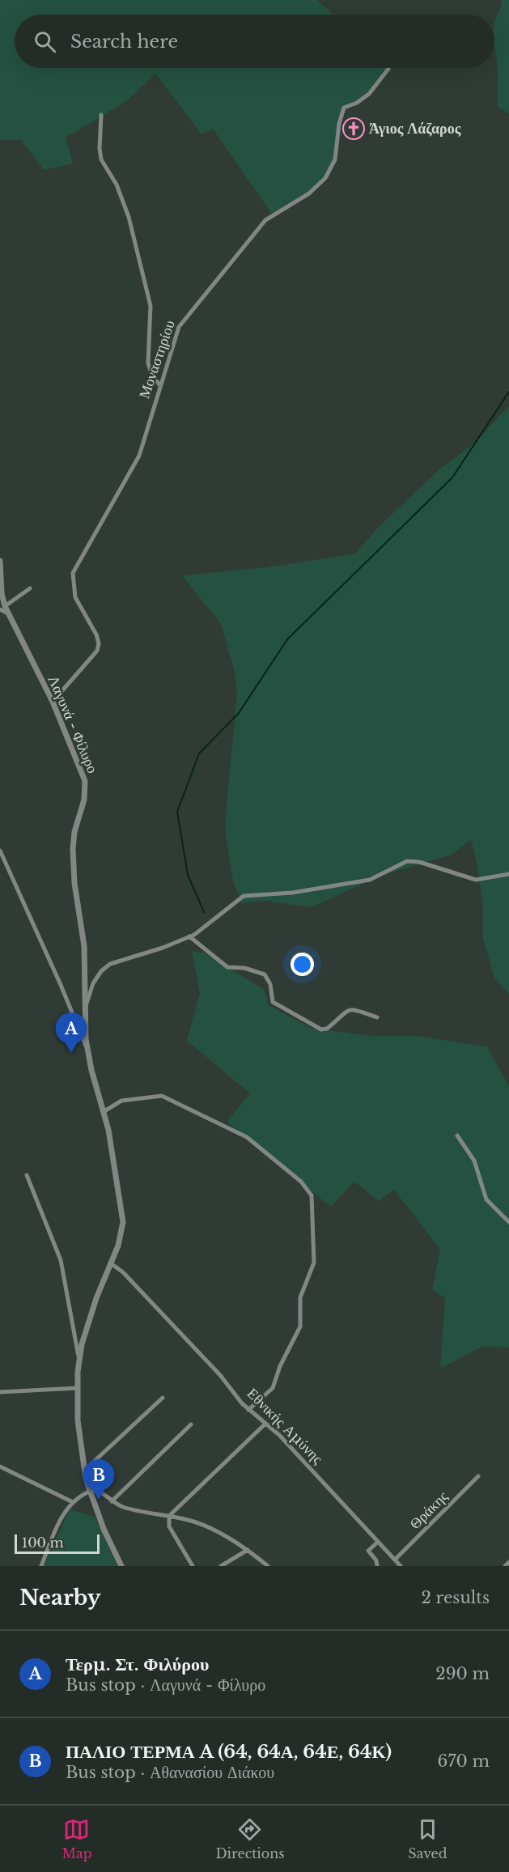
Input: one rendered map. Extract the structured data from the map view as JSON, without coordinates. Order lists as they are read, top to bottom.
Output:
{
  "streets": {
    "street": [
      "Μοναστηρίου",
      "Λαγυνά - Φίλυρο",
      "Εθνικής Αμύνης",
      "Θράκης"
    ]
  },
  "crossings": [
    ["Μοναστηρίου", "Λαγυνά - Φίλυρο"],
    ["Λαγυνά - Φίλυρο", "Εθνικής Αμύνης"],
    ["Εθνικής Αμύνης", "Θράκης"]
  ],
  "places": {
    "church": ["Άγιος Λάζαρος"]
  },
  "scale_bar": "100 m",
  "page": {
    "search": "Search here",
    "pins": ["A", "B"],
    "scale": "100 m",
    "heading": ["Nearby", "2 results"],
    "list": [
      {
        "mark": "A",
        "name": "Τερμ. Στ. Φιλύρου",
        "note": "Bus stop · Λαγυνά - Φίλυρο",
        "value": "290 m"
      },
      {
        "mark": "B",
        "name": "ΠΑΛΙΟ ΤΕΡΜΑ A (64, 64Α, 64Ε, 64Κ)",
        "note": "Bus stop · Αθανασίου Διάκου",
        "value": "670 m"
      }
    ],
    "nav": ["Map", "Directions", "Saved"]
  }
}
